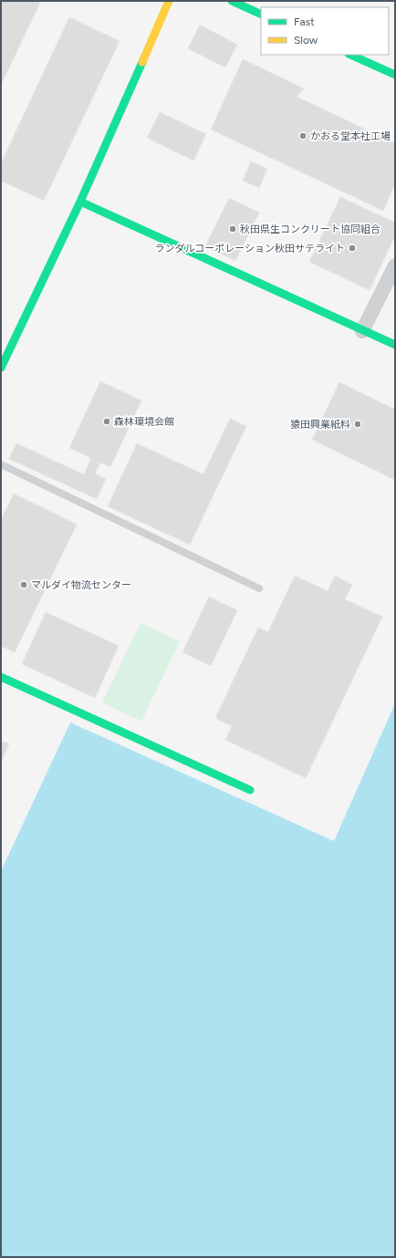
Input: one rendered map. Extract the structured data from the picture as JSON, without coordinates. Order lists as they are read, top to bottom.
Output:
{
  "places": [
    "かおる堂本社工場",
    "秋田県生コンクリート協同組合",
    "ランダルコーポレーション秋田サテライト",
    "森林環境会館",
    "猿田興業紙料",
    "マルダイ物流センター"
  ],
  "legend": ["Fast", "Slow"]
}
